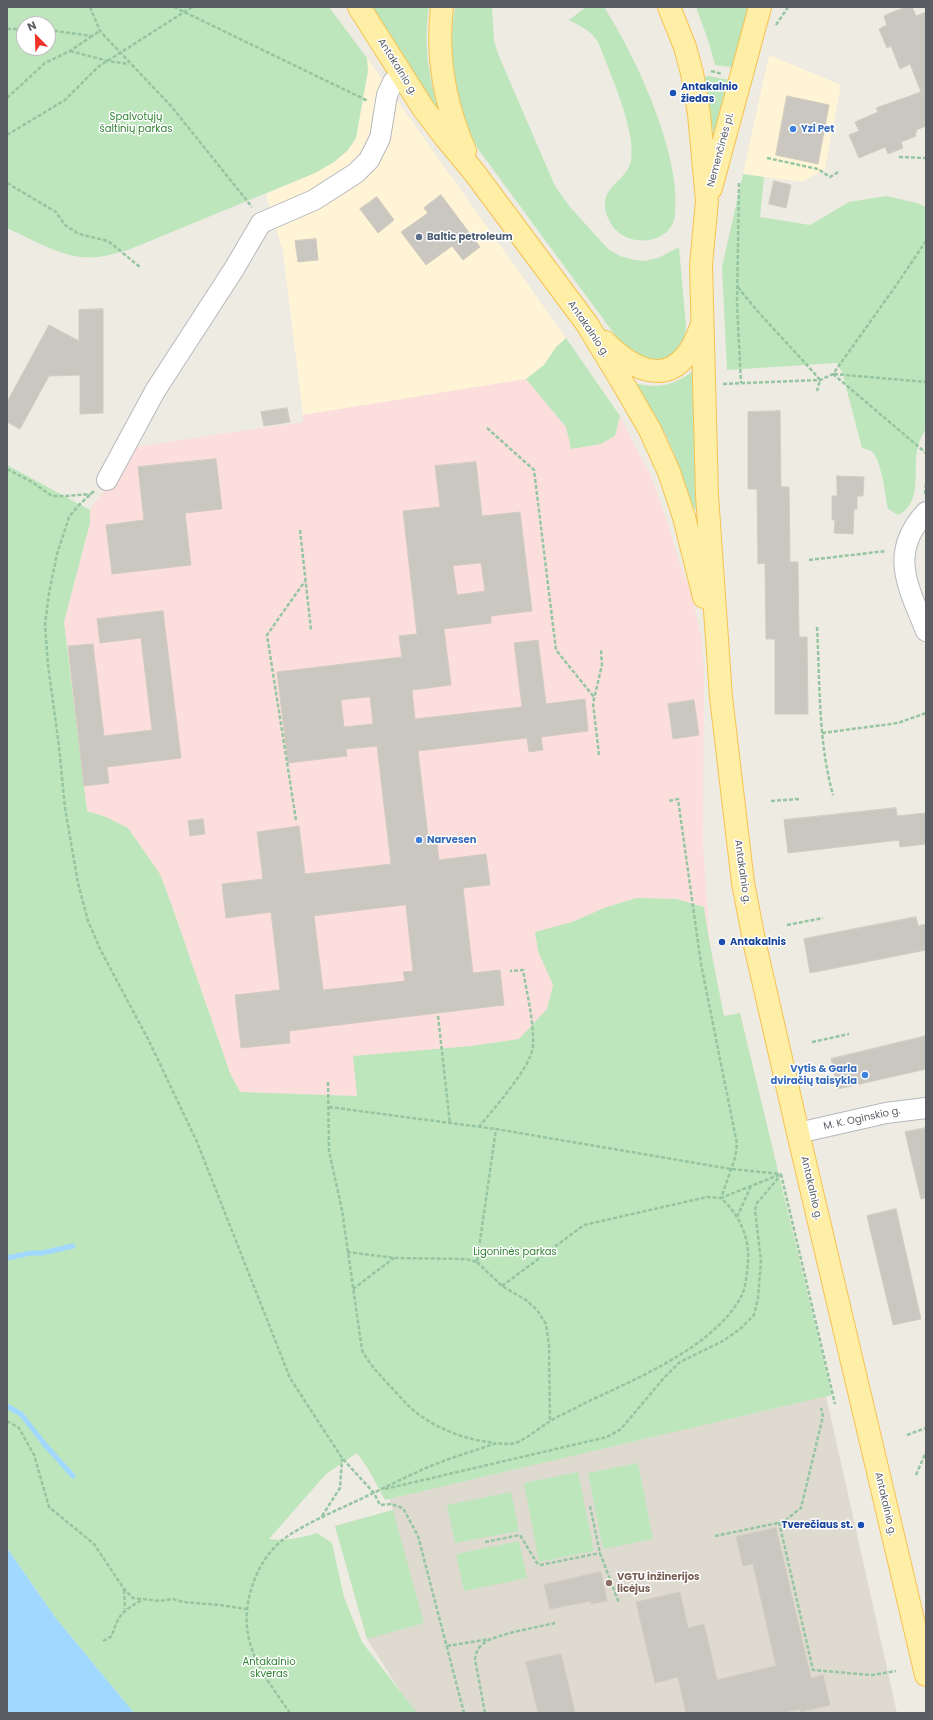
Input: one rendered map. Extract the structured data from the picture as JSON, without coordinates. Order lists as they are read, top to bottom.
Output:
{
  "streets": {
    "main road": ["Antakalnio g.", "Nemenčinės pl."],
    "street": ["M. K. Oginskio g."]
  },
  "crossings": [
    ["Antakalnio g.", "Nemenčinės pl."],
    ["Antakalnio g.", "M. K. Oginskio g."]
  ],
  "parks": ["Spalvotųjų šaltinių parkas", "Ligoninės parkas", "Antakalnio skveras"],
  "places": [
    "Antakalnio žiedas",
    "Yzi Pet",
    "Baltic petroleum",
    "Narvesen",
    "Antakalnis",
    "Vytis & Garla dviračių taisykla",
    "Tverečiaus st.",
    "VGTU inžinerijos licėjus"
  ],
  "north": "top left"
}
